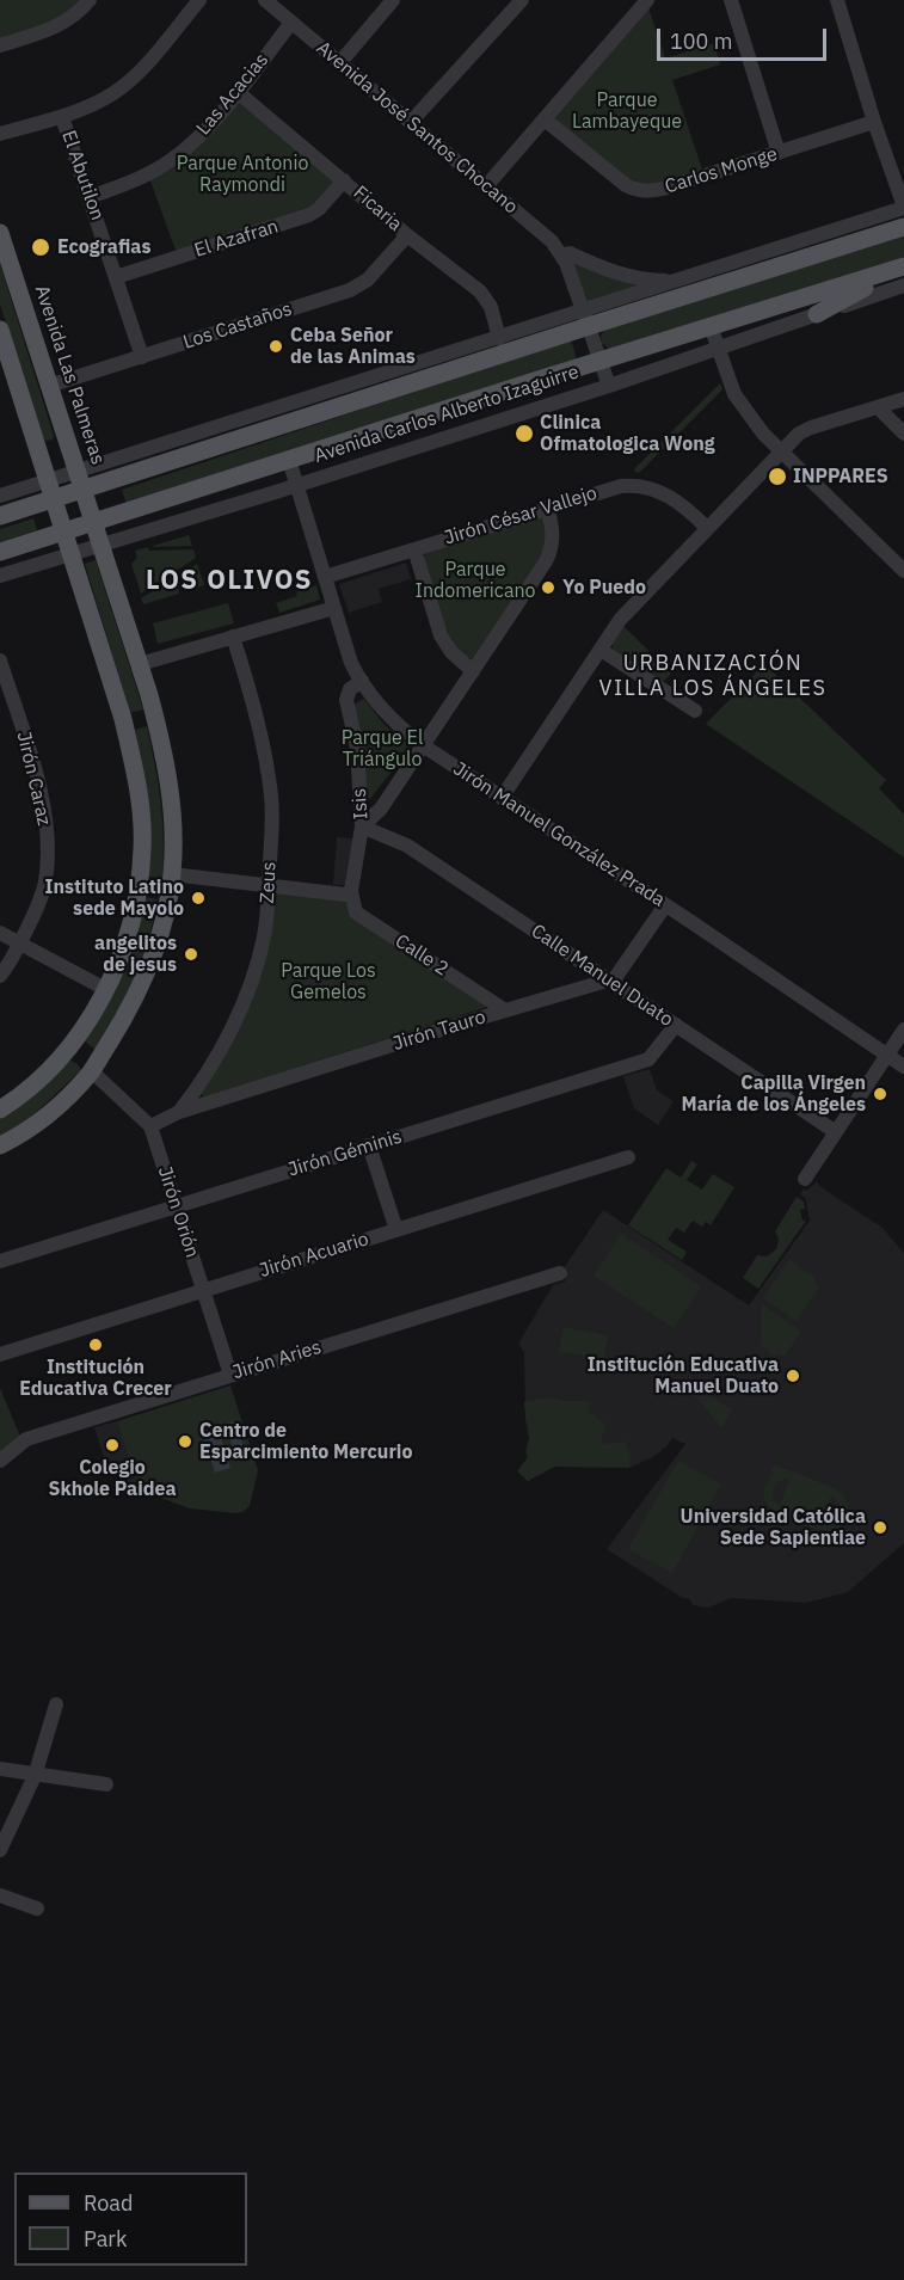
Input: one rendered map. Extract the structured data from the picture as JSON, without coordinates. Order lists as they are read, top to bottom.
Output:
{
  "streets": {
    "main road": ["Avenida Las Palmeras", "Avenida Carlos Alberto Izaguirre"],
    "street": [
      "Las Acacias",
      "Avenida José Santos Chocano",
      "Carlos Monge",
      "El Abutilon",
      "Ficaria",
      "El Azafran",
      "Los Castaños",
      "Jirón César Vallejo",
      "Jirón Caraz",
      "Isis",
      "Jirón Manuel González Prada",
      "Zeus",
      "Calle 2",
      "Calle Manuel Duato",
      "Jirón Tauro",
      "Jirón Géminis",
      "Jirón Orión",
      "Jirón Acuario",
      "Jirón Aries"
    ]
  },
  "crossings": [
    ["Las Acacias", "Avenida José Santos Chocano"],
    ["Las Acacias", "El Abutilon"],
    ["Las Acacias", "Ficaria"],
    ["Avenida José Santos Chocano", "Avenida Carlos Alberto Izaguirre"],
    ["El Abutilon", "El Azafran"],
    ["El Abutilon", "Los Castaños"],
    ["Ficaria", "El Azafran"],
    ["Ficaria", "Los Castaños"],
    ["Ficaria", "Avenida Carlos Alberto Izaguirre"],
    ["Los Castaños", "Avenida Las Palmeras"],
    ["Avenida Las Palmeras", "Avenida Carlos Alberto Izaguirre"],
    ["Avenida Las Palmeras", "Jirón Orión"],
    ["Avenida Carlos Alberto Izaguirre", "Jirón Manuel González Prada"],
    ["Jirón César Vallejo", "Jirón Manuel González Prada"],
    ["Isis", "Jirón Manuel González Prada"],
    ["Isis", "Calle 2"],
    ["Isis", "Calle Manuel Duato"],
    ["Zeus", "Jirón Tauro"],
    ["Calle 2", "Jirón Tauro"],
    ["Calle Manuel Duato", "Jirón Tauro"],
    ["Calle Manuel Duato", "Jirón Géminis"],
    ["Jirón Tauro", "Jirón Orión"],
    ["Jirón Géminis", "Jirón Orión"],
    ["Jirón Orión", "Jirón Acuario"],
    ["Jirón Orión", "Jirón Aries"]
  ],
  "districts": ["LOS OLIVOS", "URBANIZACIÓN VILLA LOS ÁNGELES"],
  "parks": [
    "Parque Lambayeque",
    "Parque Antonio Raymondi",
    "Parque Indomericano",
    "Parque El Triángulo",
    "Parque Los Gemelos"
  ],
  "places": [
    "Ecografias",
    "Ceba Señor de las Animas",
    "Clinica Ofmatologica Wong",
    "INPPARES",
    "Yo Puedo",
    "Instituto Latino sede Mayolo",
    "angelitos de jesus",
    "Capilla Virgen María de los Ángeles",
    "Institución Educativa Crecer",
    "Institución Educativa Manuel Duato",
    "Centro de Esparcimiento Mercurio",
    "Colegio Skhole Paidea",
    "Universidad Católica Sede Sapientiae"
  ],
  "legend": ["Road", "Park"],
  "scale_bar": "100 m"
}
